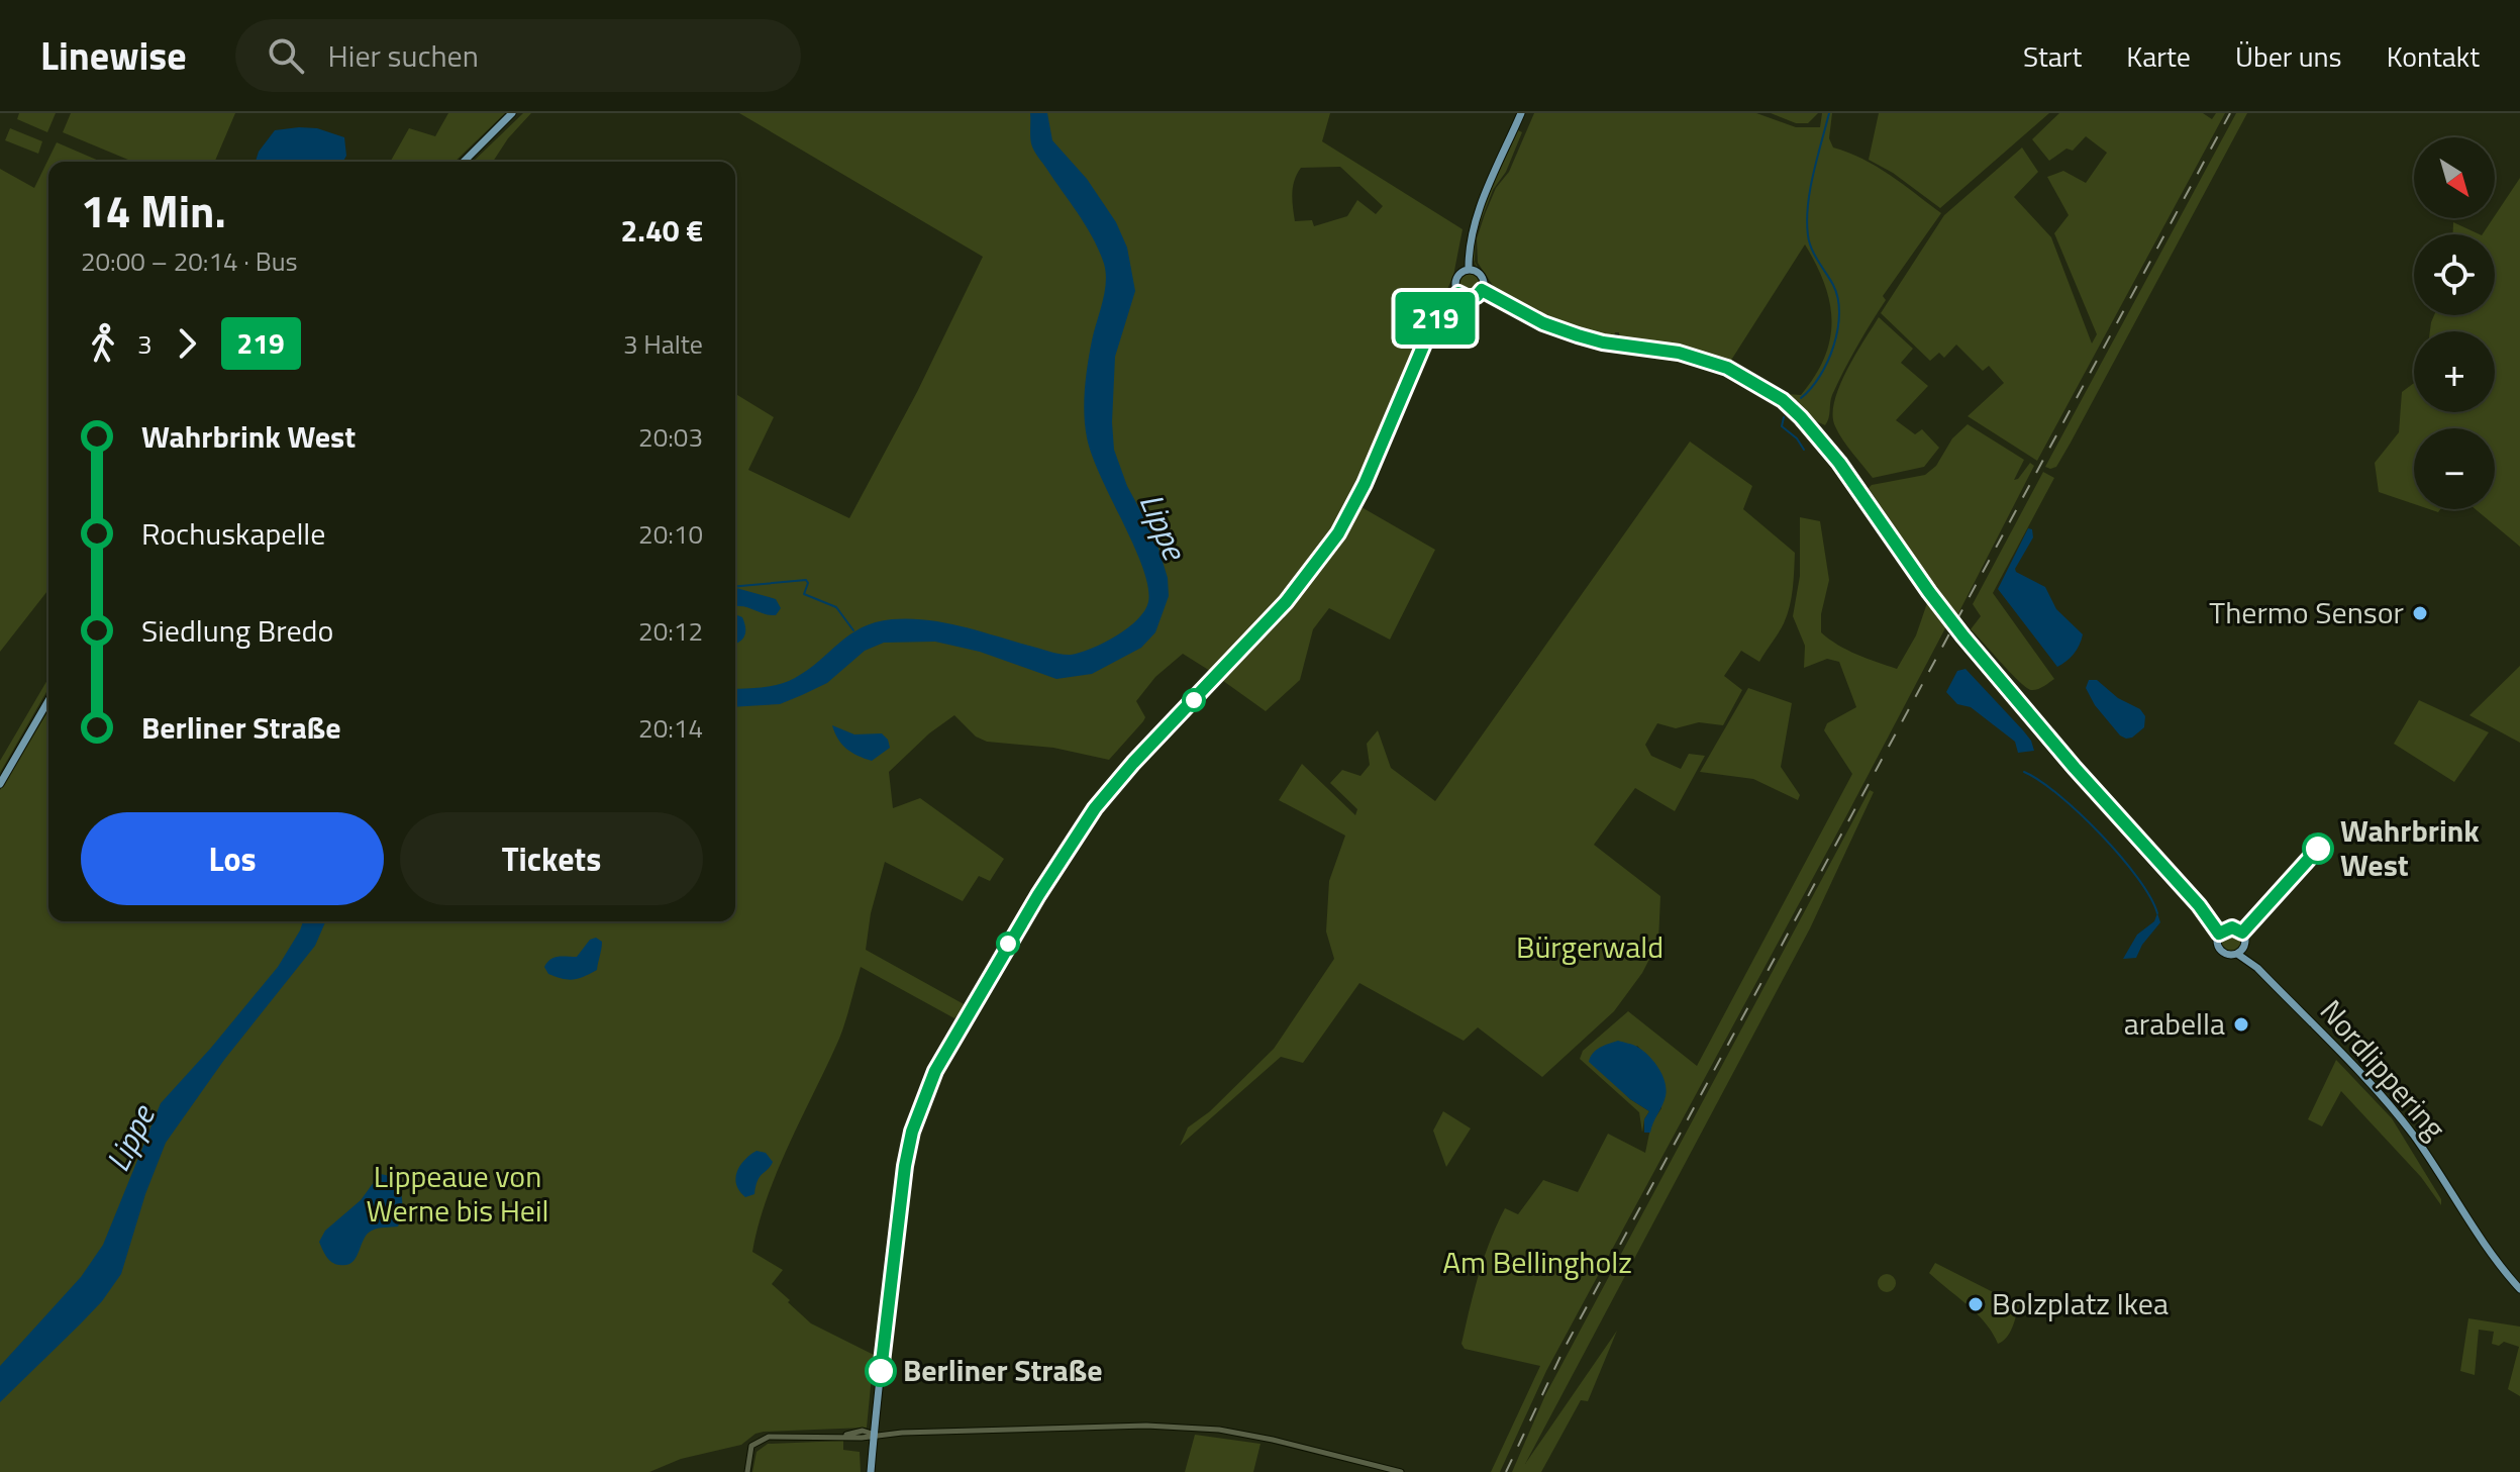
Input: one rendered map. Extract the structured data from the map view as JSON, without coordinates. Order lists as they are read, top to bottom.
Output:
{
  "streets": {
    "main road": ["Nordlippering"]
  },
  "water": ["Lippe"],
  "parks": ["Bürgerwald", "Lippeaue von Werne bis Heil", "Am Bellingholz"],
  "places": [
    "Thermo Sensor",
    "Wahrbrink West",
    "arabella",
    "Bolzplatz Ikea",
    "Berliner Straße"
  ],
  "lines": ["bus line 219"],
  "north": "bottom right",
  "page": {
    "header": "Linewise",
    "search": "Hier suchen",
    "nav": [
      "Start",
      "Karte",
      "Über uns",
      "Kontakt"
    ],
    "on_map": "219",
    "map_buttons": ["+", "−"],
    "heading": ["14 Min.", "20:00 – 20:14 · Bus", "2.40 €"],
    "legs": ["3", "219", "3 Halte"],
    "list": [
      {
        "name": "Wahrbrink West",
        "value": "20:03"
      },
      {
        "name": "Rochuskapelle",
        "value": "20:10"
      },
      {
        "name": "Siedlung Bredo",
        "value": "20:12"
      },
      {
        "name": "Berliner Straße",
        "value": "20:14"
      }
    ],
    "buttons": ["Los", "Tickets"]
  }
}
